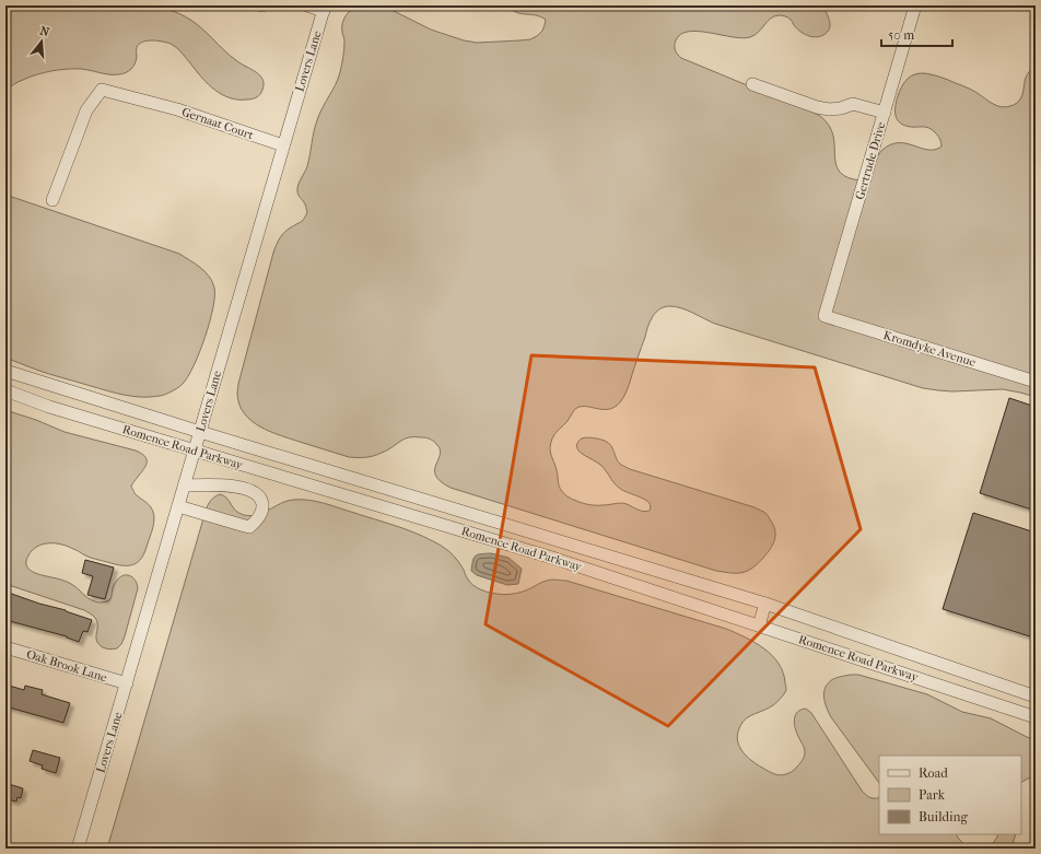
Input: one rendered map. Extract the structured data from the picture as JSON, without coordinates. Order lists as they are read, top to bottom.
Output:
{
  "streets": {
    "street": [
      "Lovers Lane",
      "Gernaat Court",
      "Gertrude Drive",
      "Kromdyke Avenue",
      "Romence Road Parkway",
      "Oak Brook Lane"
    ]
  },
  "crossings": [
    ["Lovers Lane", "Gernaat Court"],
    ["Lovers Lane", "Romence Road Parkway"],
    ["Lovers Lane", "Oak Brook Lane"],
    ["Gertrude Drive", "Kromdyke Avenue"]
  ],
  "legend": ["Road", "Park", "Building"],
  "scale_bar": "50 m",
  "north": "top"
}
